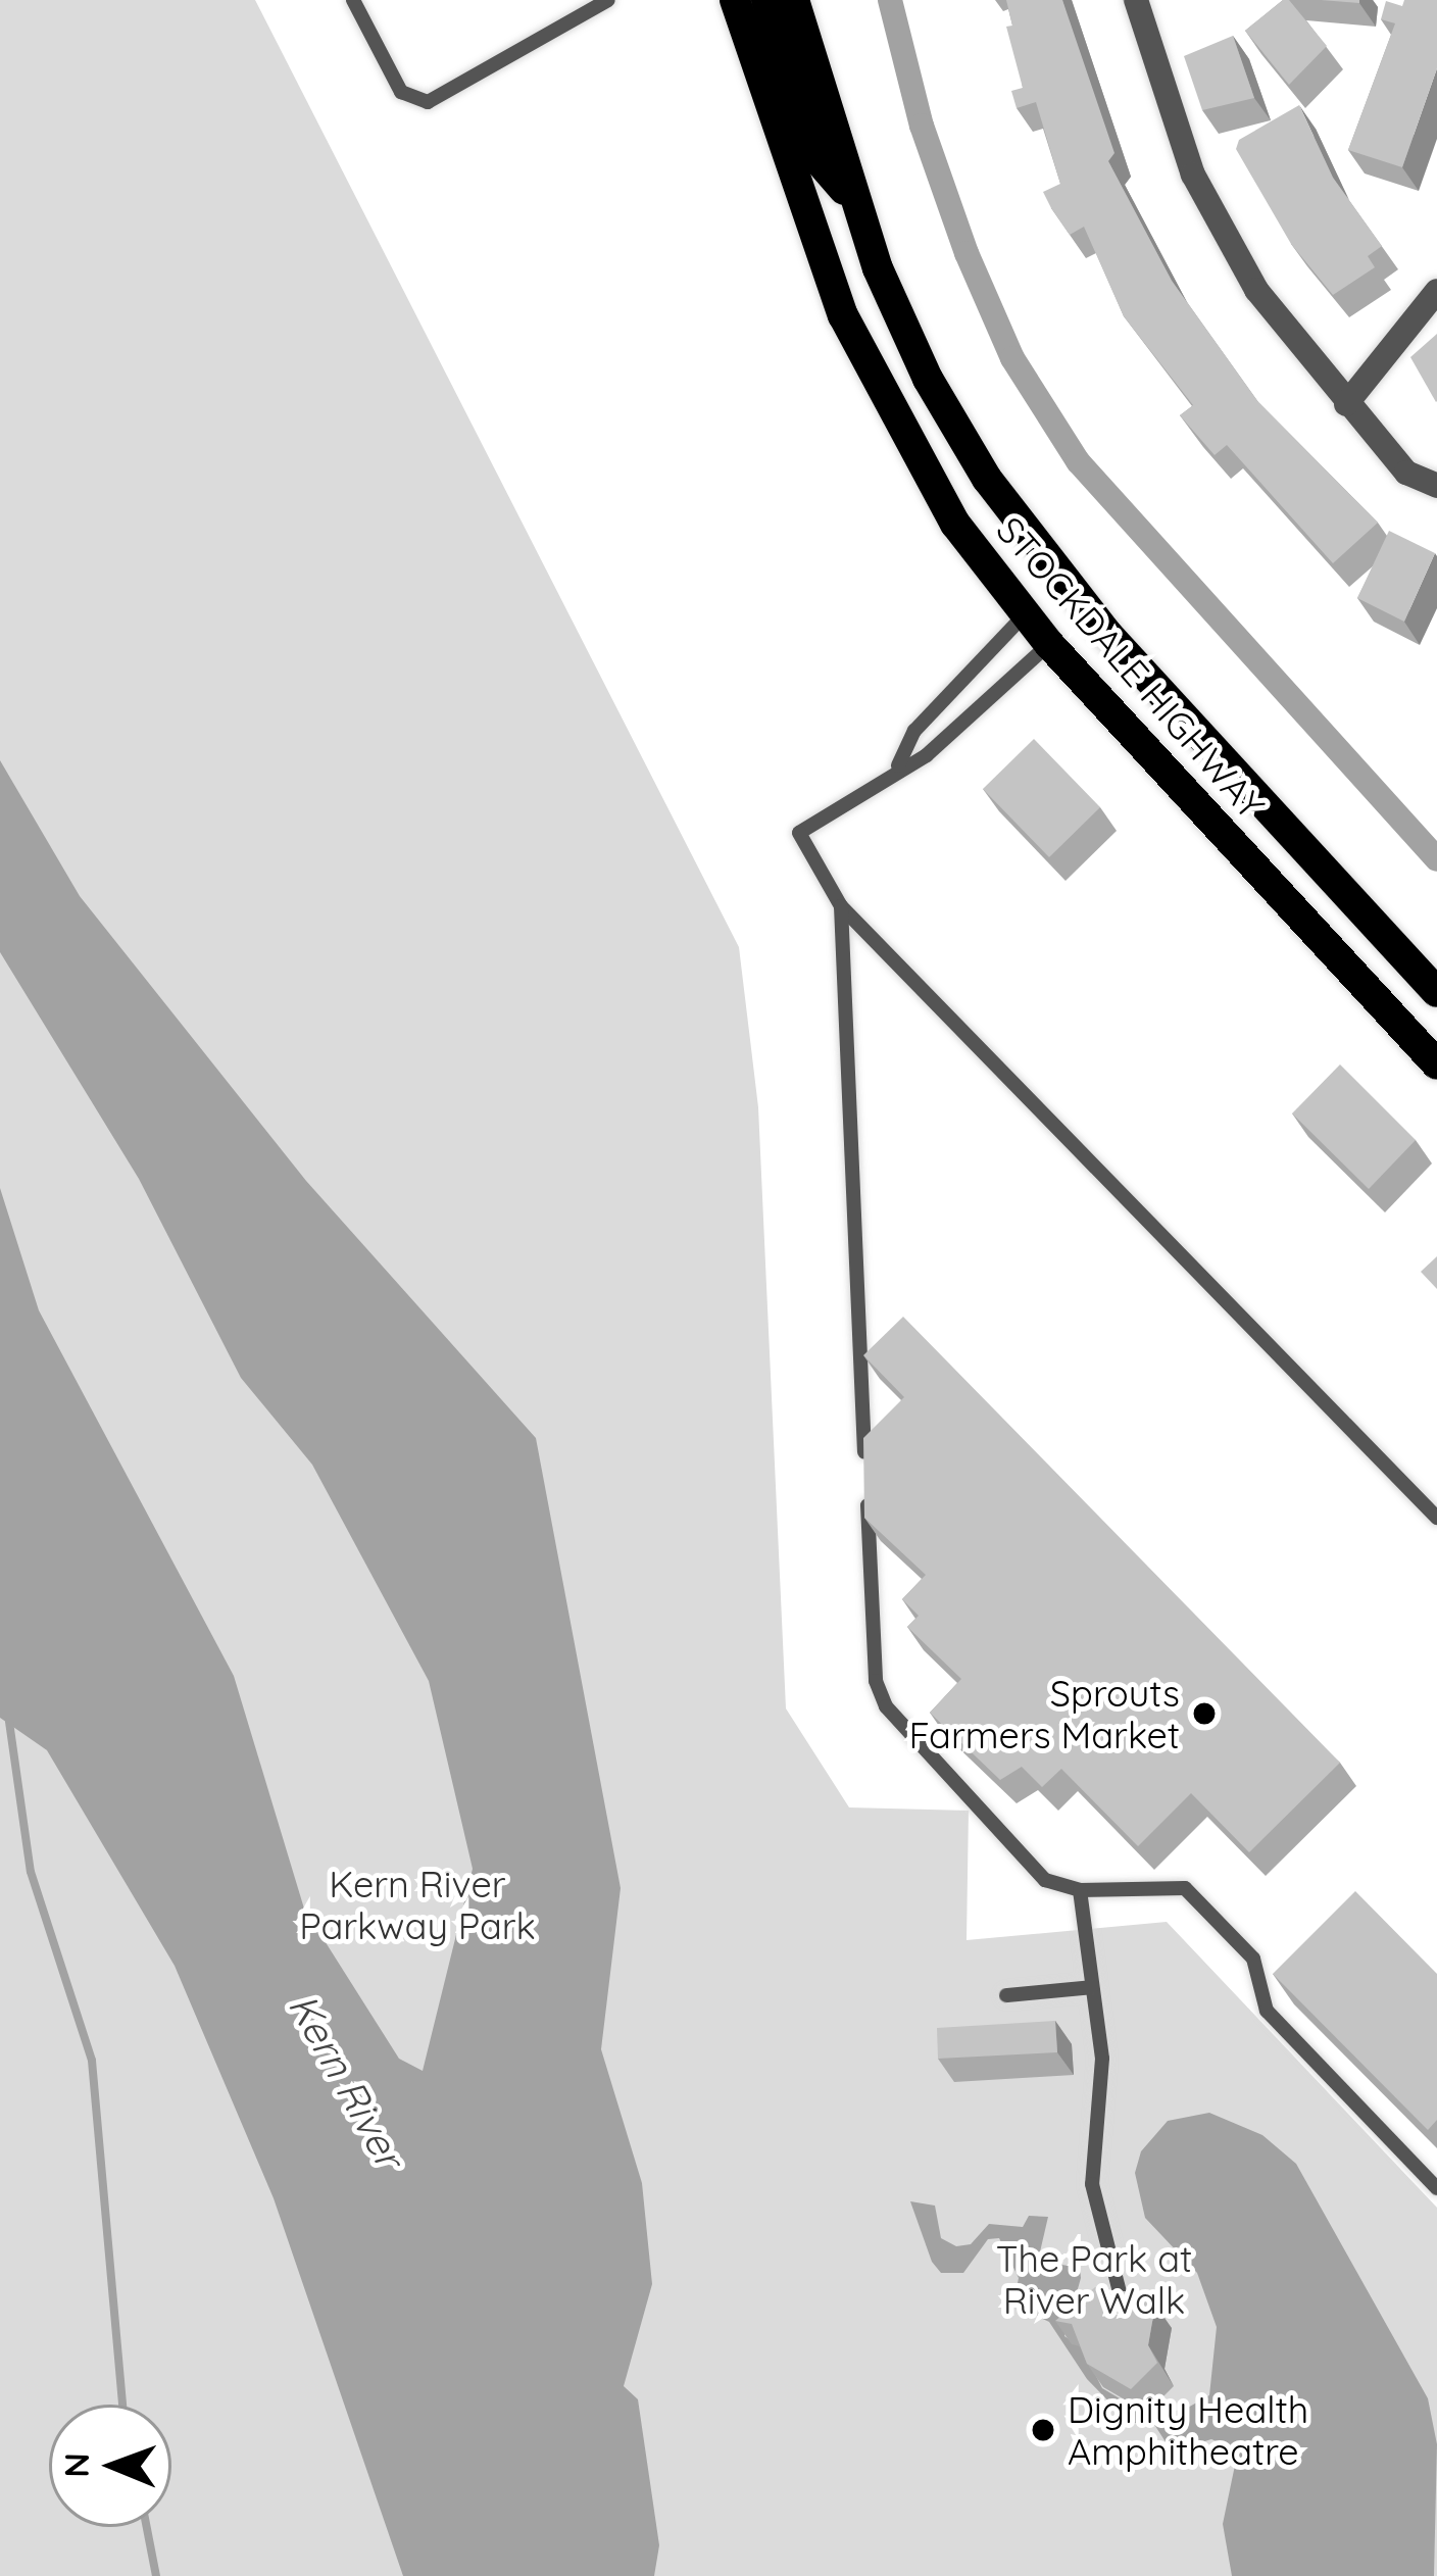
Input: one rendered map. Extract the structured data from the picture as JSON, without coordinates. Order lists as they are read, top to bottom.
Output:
{
  "streets": {
    "main road": ["STOCKDALE HIGHWAY"]
  },
  "water": ["Kern River"],
  "parks": ["Kern River Parkway Park", "The Park at River Walk"],
  "places": ["Sprouts Farmers Market", "Dignity Health Amphitheatre"],
  "north": "left"
}
